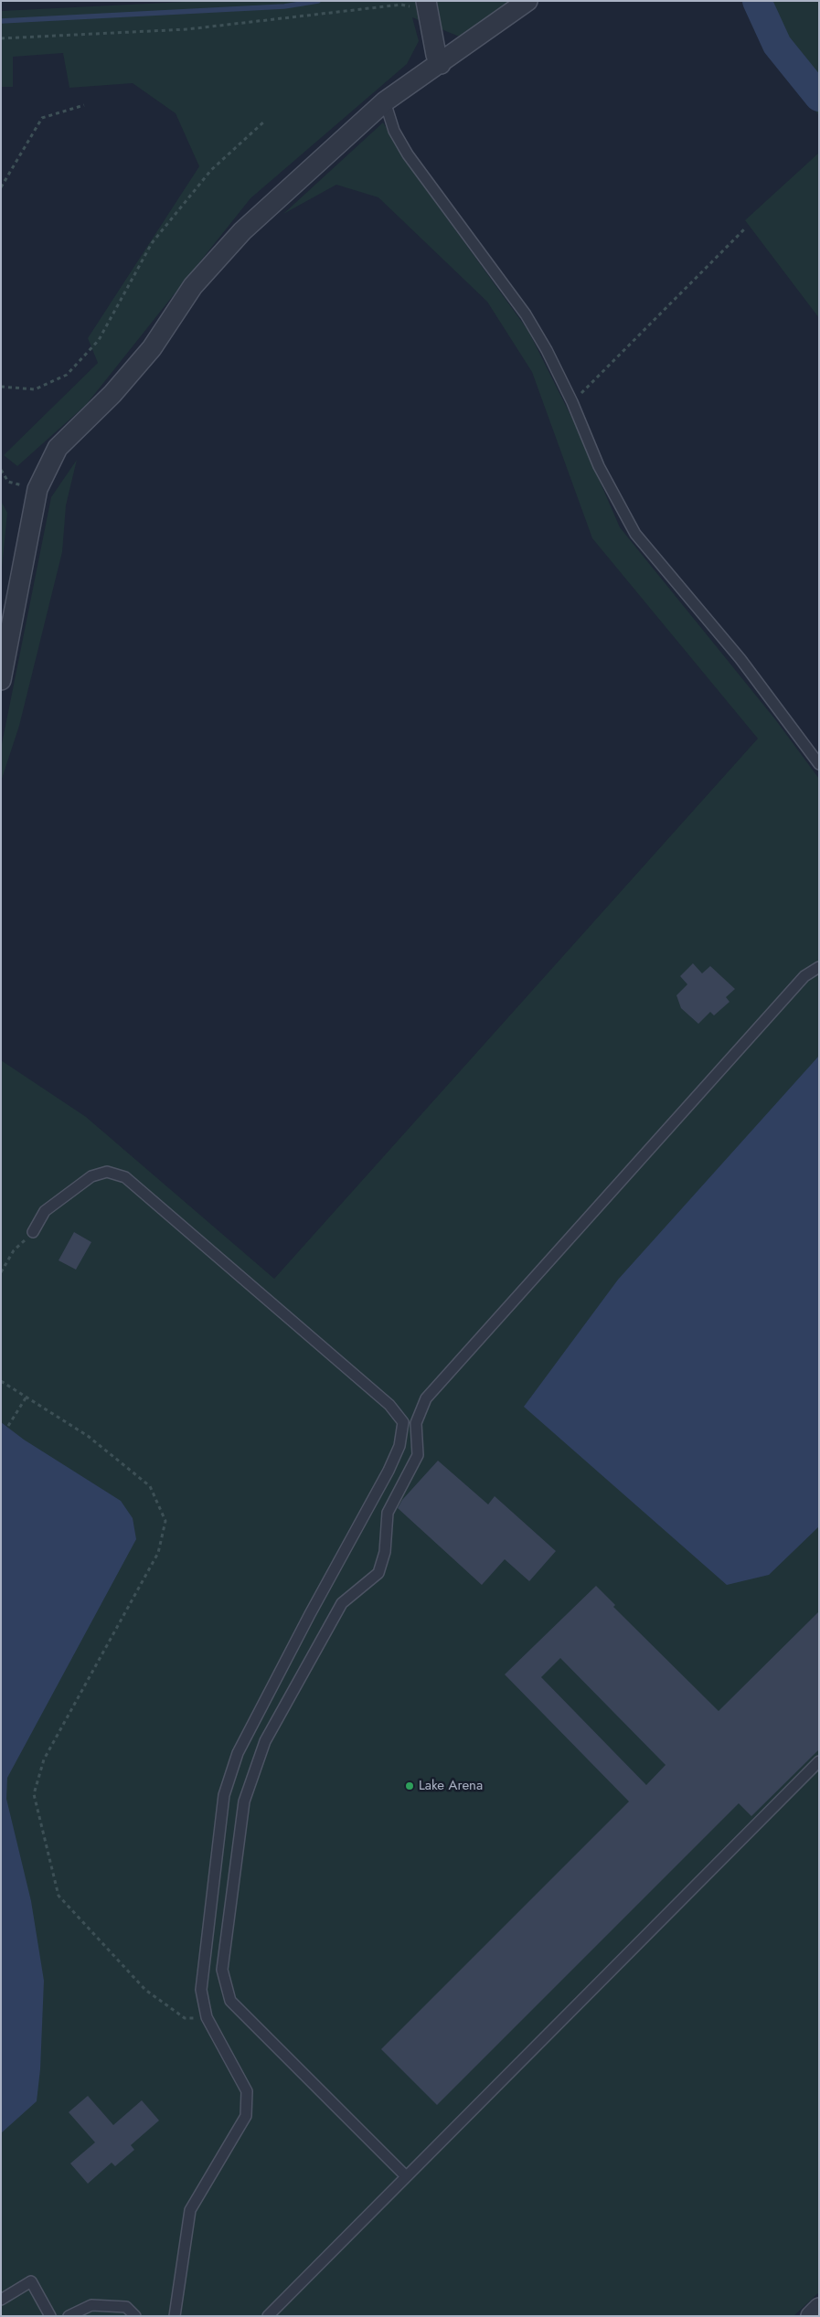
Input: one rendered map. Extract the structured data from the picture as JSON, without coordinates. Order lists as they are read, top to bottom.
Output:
{
  "places": ["Lake Arena"]
}
